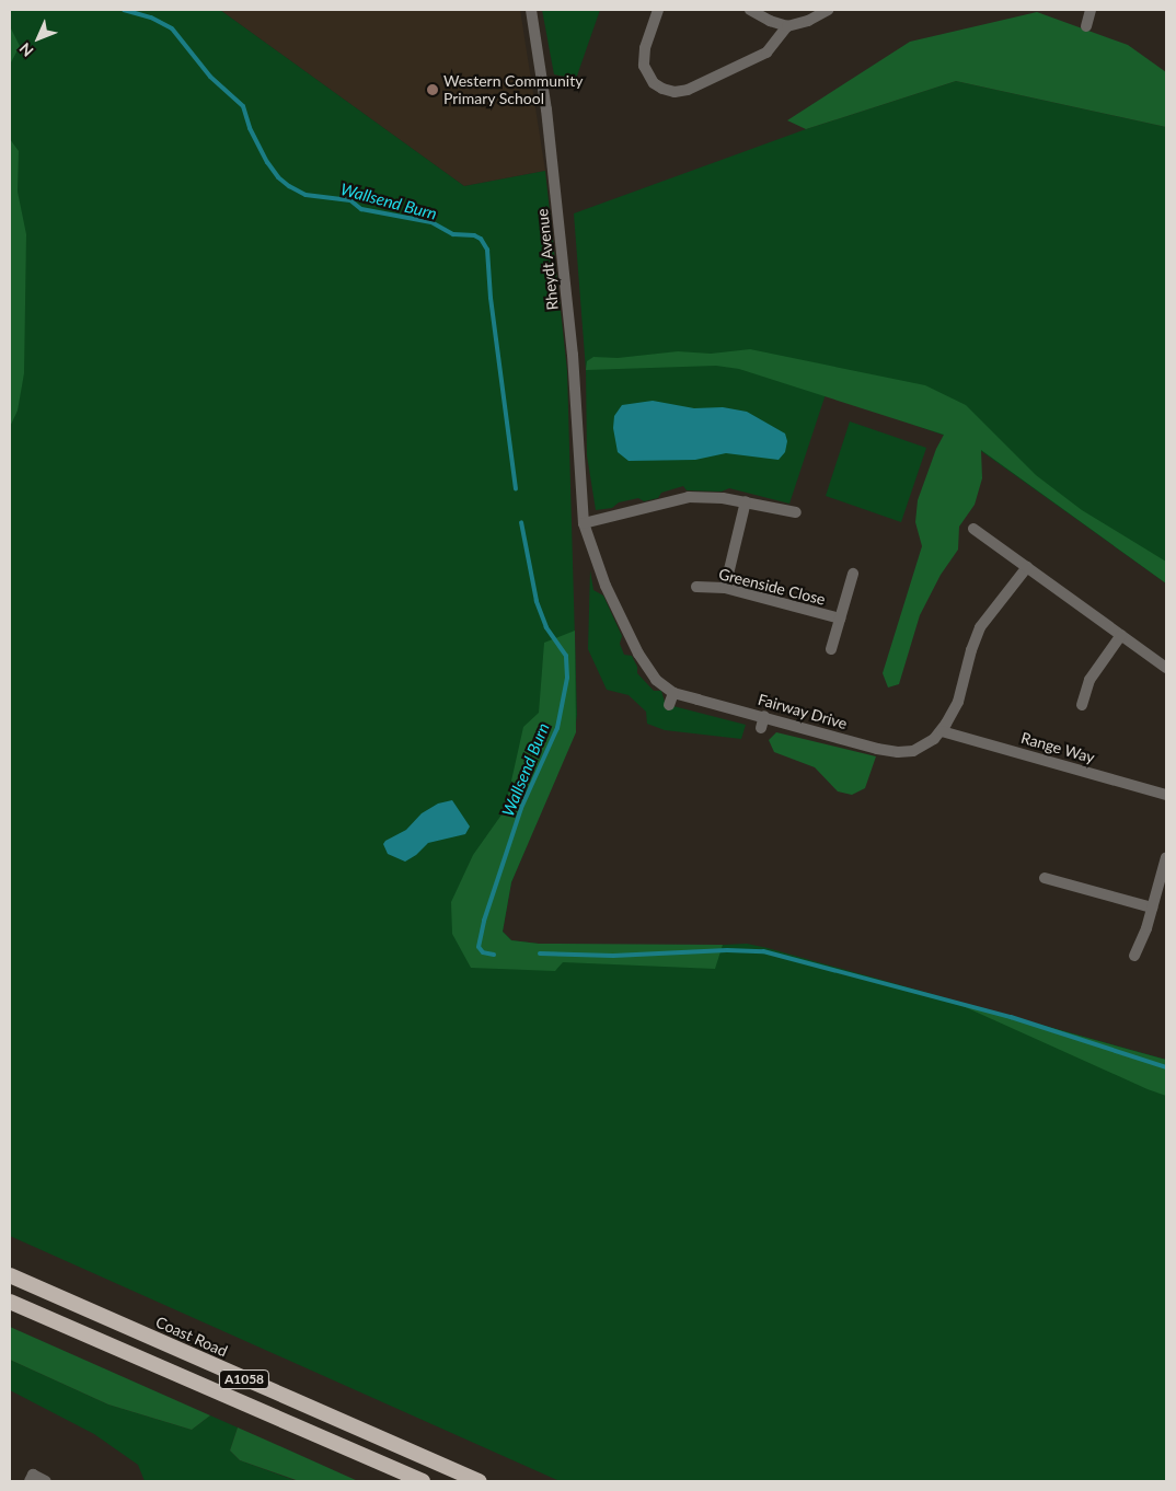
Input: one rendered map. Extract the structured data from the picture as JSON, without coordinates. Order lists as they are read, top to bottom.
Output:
{
  "streets": {
    "highway": ["Coast Road", "A1058"],
    "street": [
      "Rheydt Avenue",
      "Greenside Close",
      "Fairway Drive",
      "Range Way"
    ]
  },
  "crossings": [
    ["Rheydt Avenue", "Fairway Drive"],
    ["Fairway Drive", "Range Way"]
  ],
  "water": ["Wallsend Burn"],
  "places": ["Western Community Primary School"],
  "north": "bottom left"
}
